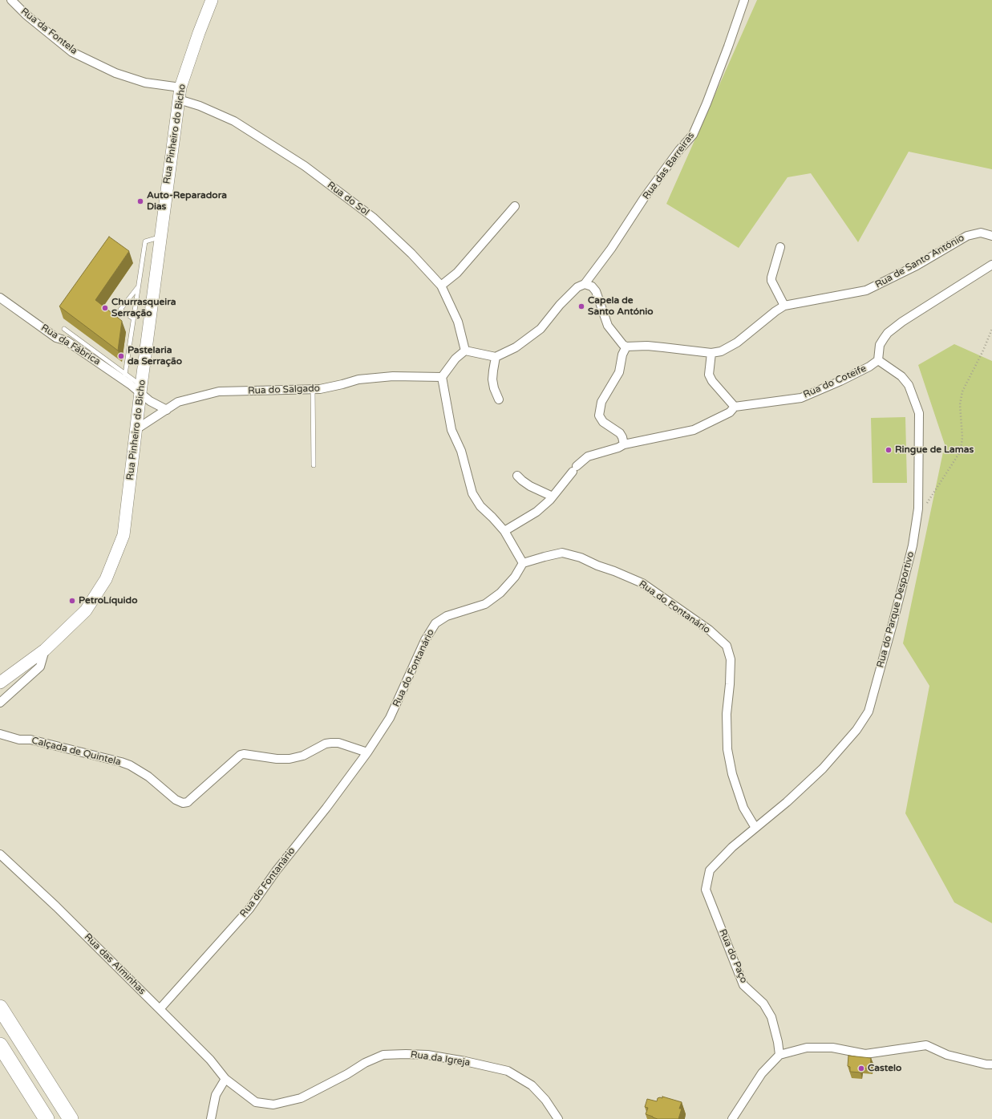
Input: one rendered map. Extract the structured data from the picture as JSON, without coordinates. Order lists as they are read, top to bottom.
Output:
{
  "streets": {
    "main road": ["Rua Pinheiro do Bicho"],
    "street": [
      "Rua da Fontela",
      "Rua das Barreiras",
      "Rua do Sol",
      "Rua de Santo António",
      "Rua da Fábrica",
      "Rua do Coteife",
      "Rua do Salgado",
      "Rua do Fontanário",
      "Rua do Parque Desportivo",
      "Calçada de Quintela",
      "Rua do Paço",
      "Rua das Alminhas",
      "Rua da Igreja"
    ]
  },
  "crossings": [
    ["Rua da Fontela", "Rua Pinheiro do Bicho"],
    ["Rua Pinheiro do Bicho", "Rua do Sol"],
    ["Rua Pinheiro do Bicho", "Rua da Fábrica"],
    ["Rua Pinheiro do Bicho", "Rua do Salgado"],
    ["Rua do Coteife", "Rua do Parque Desportivo"],
    ["Rua do Fontanário", "Rua do Parque Desportivo"],
    ["Rua do Fontanário", "Calçada de Quintela"],
    ["Rua do Fontanário", "Rua do Paço"],
    ["Rua do Fontanário", "Rua das Alminhas"],
    ["Rua do Parque Desportivo", "Rua do Paço"],
    ["Rua das Alminhas", "Rua da Igreja"]
  ],
  "places": [
    "Auto-Reparadora Dias",
    "Capela de Santo António",
    "Churrasqueira Serração",
    "Pastelaria da Serração",
    "Ringue de Lamas",
    "PetroLíquido",
    "Castelo"
  ]
}
